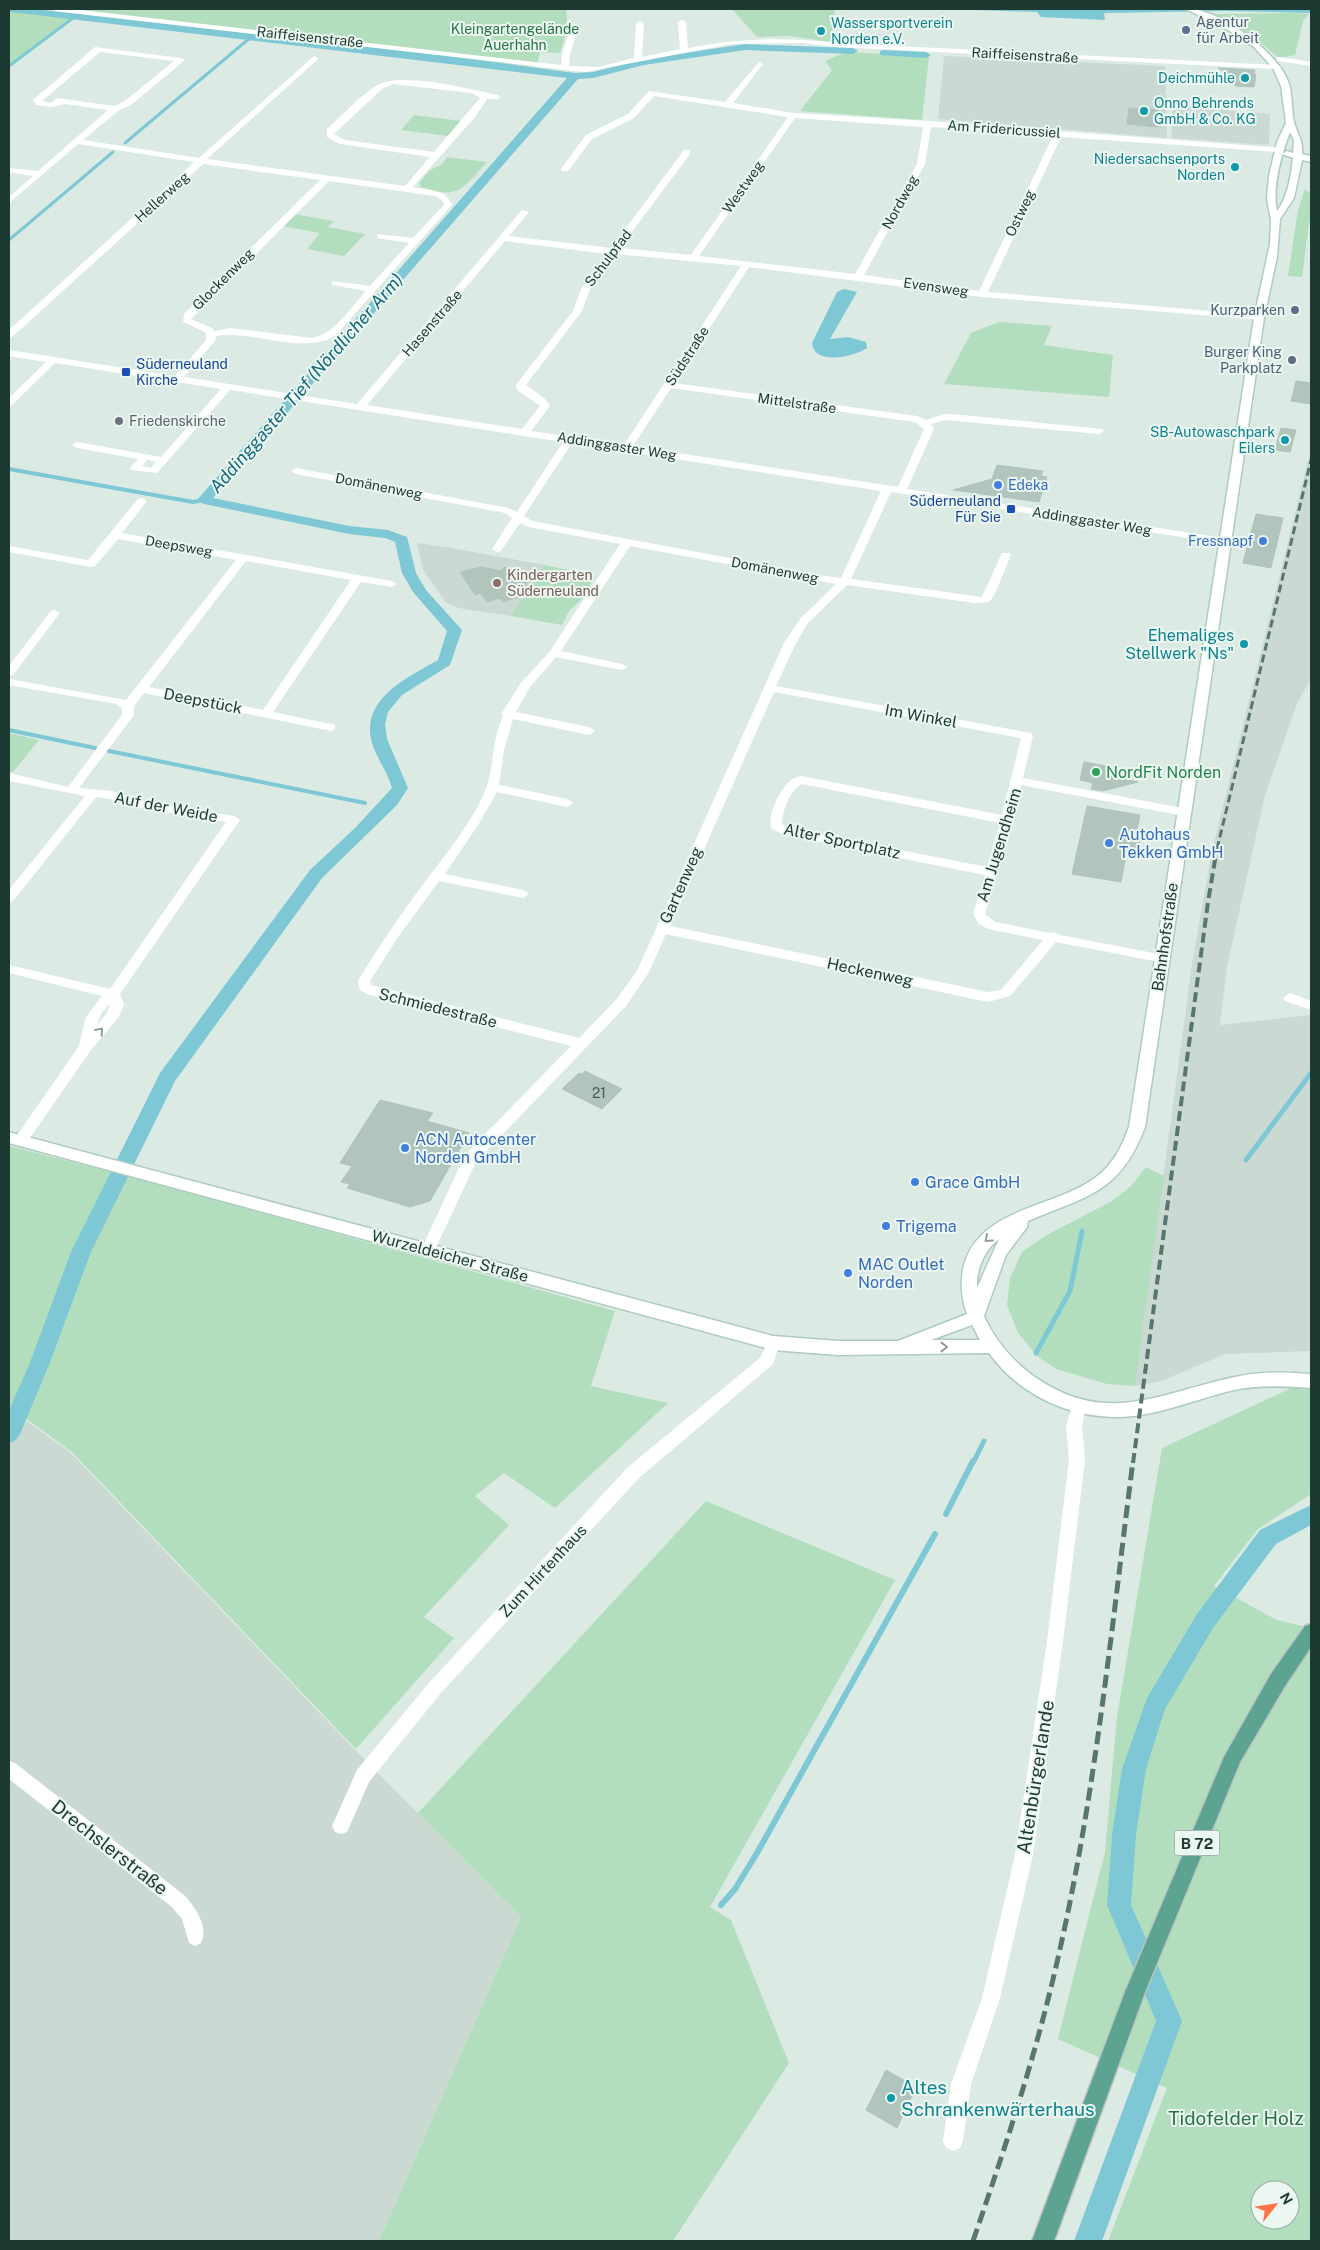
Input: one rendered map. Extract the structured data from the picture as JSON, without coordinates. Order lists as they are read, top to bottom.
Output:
{
  "streets": {
    "main road": ["Bahnhofstraße", "Wurzeldeicher Straße", "B 72"],
    "street": [
      "Raiffeisenstraße",
      "Am Fridericussiel",
      "Westweg",
      "Hellerweg",
      "Nordweg",
      "Ostweg",
      "Schulpfad",
      "Glockenweg",
      "Evensweg",
      "Hasenstraße",
      "Südstraße",
      "Mittelstraße",
      "Addinggaster Weg",
      "Domänenweg",
      "Deepsweg",
      "Deepstück",
      "Im Winkel",
      "Auf der Weide",
      "Alter Sportplatz",
      "Am Jugendheim",
      "Gartenweg",
      "Heckenweg",
      "Schmiedestraße",
      "Zum Hirtenhaus",
      "Altenbürgerlande",
      "Drechslerstraße"
    ]
  },
  "crossings": [
    ["Raiffeisenstraße", "Bahnhofstraße"],
    ["Am Fridericussiel", "Westweg"],
    ["Am Fridericussiel", "Nordweg"],
    ["Am Fridericussiel", "Ostweg"],
    ["Am Fridericussiel", "Bahnhofstraße"],
    ["Westweg", "Evensweg"],
    ["Nordweg", "Evensweg"],
    ["Ostweg", "Evensweg"],
    ["Schulpfad", "Evensweg"],
    ["Schulpfad", "Addinggaster Weg"],
    ["Glockenweg", "Addinggaster Weg"],
    ["Evensweg", "Südstraße"],
    ["Evensweg", "Bahnhofstraße"],
    ["Hasenstraße", "Addinggaster Weg"],
    ["Südstraße", "Mittelstraße"],
    ["Südstraße", "Addinggaster Weg"],
    ["Addinggaster Weg", "Gartenweg"],
    ["Addinggaster Weg", "Bahnhofstraße"],
    ["Domänenweg", "Gartenweg"],
    ["Domänenweg", "Schmiedestraße"],
    ["Deepsweg", "Deepstück"],
    ["Deepstück", "Auf der Weide"],
    ["Im Winkel", "Am Jugendheim"],
    ["Im Winkel", "Gartenweg"],
    ["Auf der Weide", "Wurzeldeicher Straße"],
    ["Alter Sportplatz", "Am Jugendheim"],
    ["Am Jugendheim", "Bahnhofstraße"],
    ["Am Jugendheim", "Heckenweg"],
    ["Gartenweg", "Heckenweg"],
    ["Gartenweg", "Schmiedestraße"],
    ["Gartenweg", "Wurzeldeicher Straße"],
    ["Bahnhofstraße", "Wurzeldeicher Straße"],
    ["Wurzeldeicher Straße", "Zum Hirtenhaus"]
  ],
  "water": ["Addinggaster Tief (Nördlicher Arm)"],
  "parks": ["Kleingartengelände Auerhahn", "Tidofelder Holz"],
  "places": {
    "other": [
      "Agentur für Arbeit",
      "Wassersportverein Norden e.V.",
      "Deichmühle",
      "Onno Behrends GmbH & Co. KG",
      "Niedersachsenports Norden",
      "Kurzparken",
      "Burger King Parkplatz",
      "Friedenskirche",
      "SB-Autowaschpark Eilers",
      "Edeka",
      "Fressnapf",
      "Kindergarten Süderneuland",
      "Ehemaliges Stellwerk \"Ns\"",
      "NordFit Norden",
      "Autohaus Tekken GmbH",
      "ACN Autocenter Norden GmbH",
      "Grace GmbH",
      "Trigema",
      "MAC Outlet Norden",
      "Altes Schrankenwärterhaus"
    ],
    "transit": ["Süderneuland Kirche", "Süderneuland Für Sie"]
  },
  "house_numbers": ["21"],
  "north": "top right"
}
